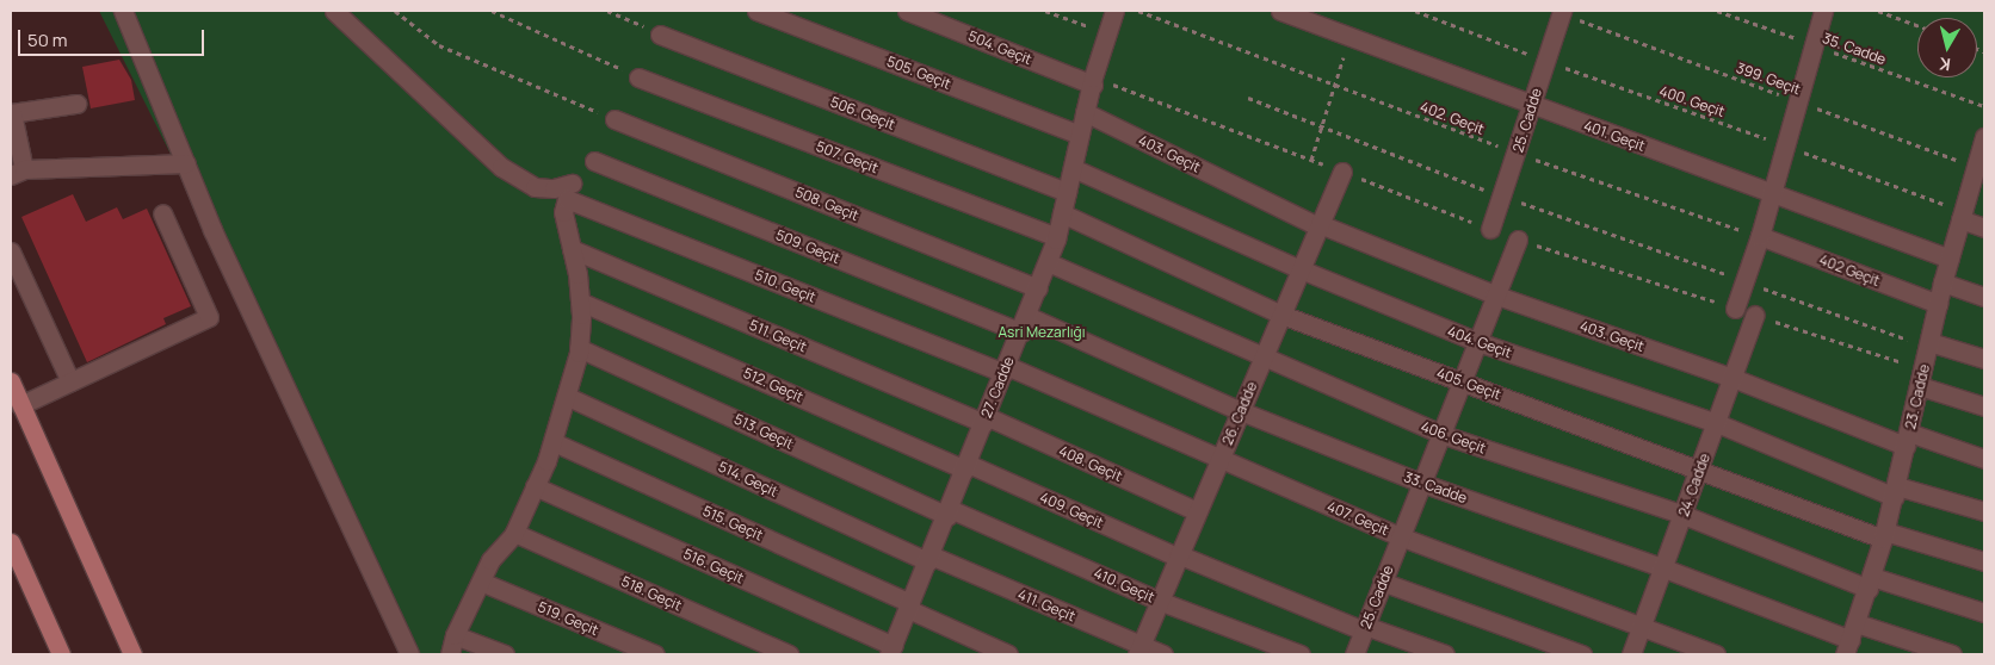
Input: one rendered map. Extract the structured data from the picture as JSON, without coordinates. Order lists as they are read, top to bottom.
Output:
{
  "streets": {
    "street": [
      "504. Geçit",
      "505. Geçit",
      "506. Geçit",
      "25. Cadde",
      "401. Geçit",
      "403. Geçit",
      "507. Geçit",
      "508. Geçit",
      "509. Geçit",
      "402 Geçit",
      "510. Geçit",
      "511. Geçit",
      "404. Geçit",
      "405. Geçit",
      "512. Geçit",
      "27. Cadde",
      "23. Cadde",
      "26. Cadde",
      "513. Geçit",
      "406. Geçit",
      "408. Geçit",
      "514. Geçit",
      "24. Cadde",
      "33. Cadde",
      "409. Geçit",
      "407. Geçit",
      "515. Geçit",
      "516. Geçit",
      "410. Geçit",
      "518. Geçit",
      "411. Geçit",
      "519. Geçit"
    ],
    "path": [
      "35. Cadde",
      "399. Geçit",
      "400. Geçit",
      "402. Geçit"
    ]
  },
  "crossings": [
    ["504. Geçit", "27. Cadde"],
    ["505. Geçit", "27. Cadde"],
    ["399. Geçit", "25. Cadde"],
    ["399. Geçit", "23. Cadde"],
    ["400. Geçit", "25. Cadde"],
    ["400. Geçit", "23. Cadde"],
    ["506. Geçit", "27. Cadde"],
    ["402. Geçit", "25. Cadde"],
    ["402. Geçit", "402 Geçit"],
    ["25. Cadde", "401. Geçit"],
    ["25. Cadde", "403. Geçit"],
    ["25. Cadde", "404. Geçit"],
    ["25. Cadde", "405. Geçit"],
    ["25. Cadde", "406. Geçit"],
    ["25. Cadde", "33. Cadde"],
    ["25. Cadde", "409. Geçit"],
    ["25. Cadde", "407. Geçit"],
    ["401. Geçit", "23. Cadde"],
    ["403. Geçit", "27. Cadde"],
    ["403. Geçit", "23. Cadde"],
    ["403. Geçit", "26. Cadde"],
    ["403. Geçit", "24. Cadde"],
    ["507. Geçit", "27. Cadde"],
    ["508. Geçit", "27. Cadde"],
    ["509. Geçit", "27. Cadde"],
    ["509. Geçit", "33. Cadde"],
    ["402 Geçit", "23. Cadde"],
    ["510. Geçit", "27. Cadde"],
    ["510. Geçit", "407. Geçit"],
    ["511. Geçit", "27. Cadde"],
    ["511. Geçit", "408. Geçit"],
    ["404. Geçit", "27. Cadde"],
    ["404. Geçit", "23. Cadde"],
    ["404. Geçit", "26. Cadde"],
    ["404. Geçit", "24. Cadde"],
    ["405. Geçit", "27. Cadde"],
    ["405. Geçit", "23. Cadde"],
    ["405. Geçit", "26. Cadde"],
    ["405. Geçit", "24. Cadde"],
    ["512. Geçit", "27. Cadde"],
    ["512. Geçit", "409. Geçit"],
    ["27. Cadde", "513. Geçit"],
    ["27. Cadde", "406. Geçit"],
    ["27. Cadde", "408. Geçit"],
    ["27. Cadde", "514. Geçit"],
    ["27. Cadde", "33. Cadde"],
    ["27. Cadde", "409. Geçit"],
    ["27. Cadde", "407. Geçit"],
    ["27. Cadde", "515. Geçit"],
    ["27. Cadde", "516. Geçit"],
    ["27. Cadde", "410. Geçit"],
    ["27. Cadde", "411. Geçit"],
    ["23. Cadde", "406. Geçit"],
    ["23. Cadde", "33. Cadde"],
    ["26. Cadde", "406. Geçit"],
    ["26. Cadde", "408. Geçit"],
    ["26. Cadde", "33. Cadde"],
    ["26. Cadde", "409. Geçit"],
    ["26. Cadde", "407. Geçit"],
    ["26. Cadde", "410. Geçit"],
    ["26. Cadde", "411. Geçit"],
    ["513. Geçit", "410. Geçit"],
    ["406. Geçit", "24. Cadde"],
    ["514. Geçit", "411. Geçit"],
    ["24. Cadde", "33. Cadde"],
    ["24. Cadde", "407. Geçit"]
  ],
  "parks": ["Asri Mezarlığı"],
  "scale_bar": "50 m",
  "north": "bottom"
}
